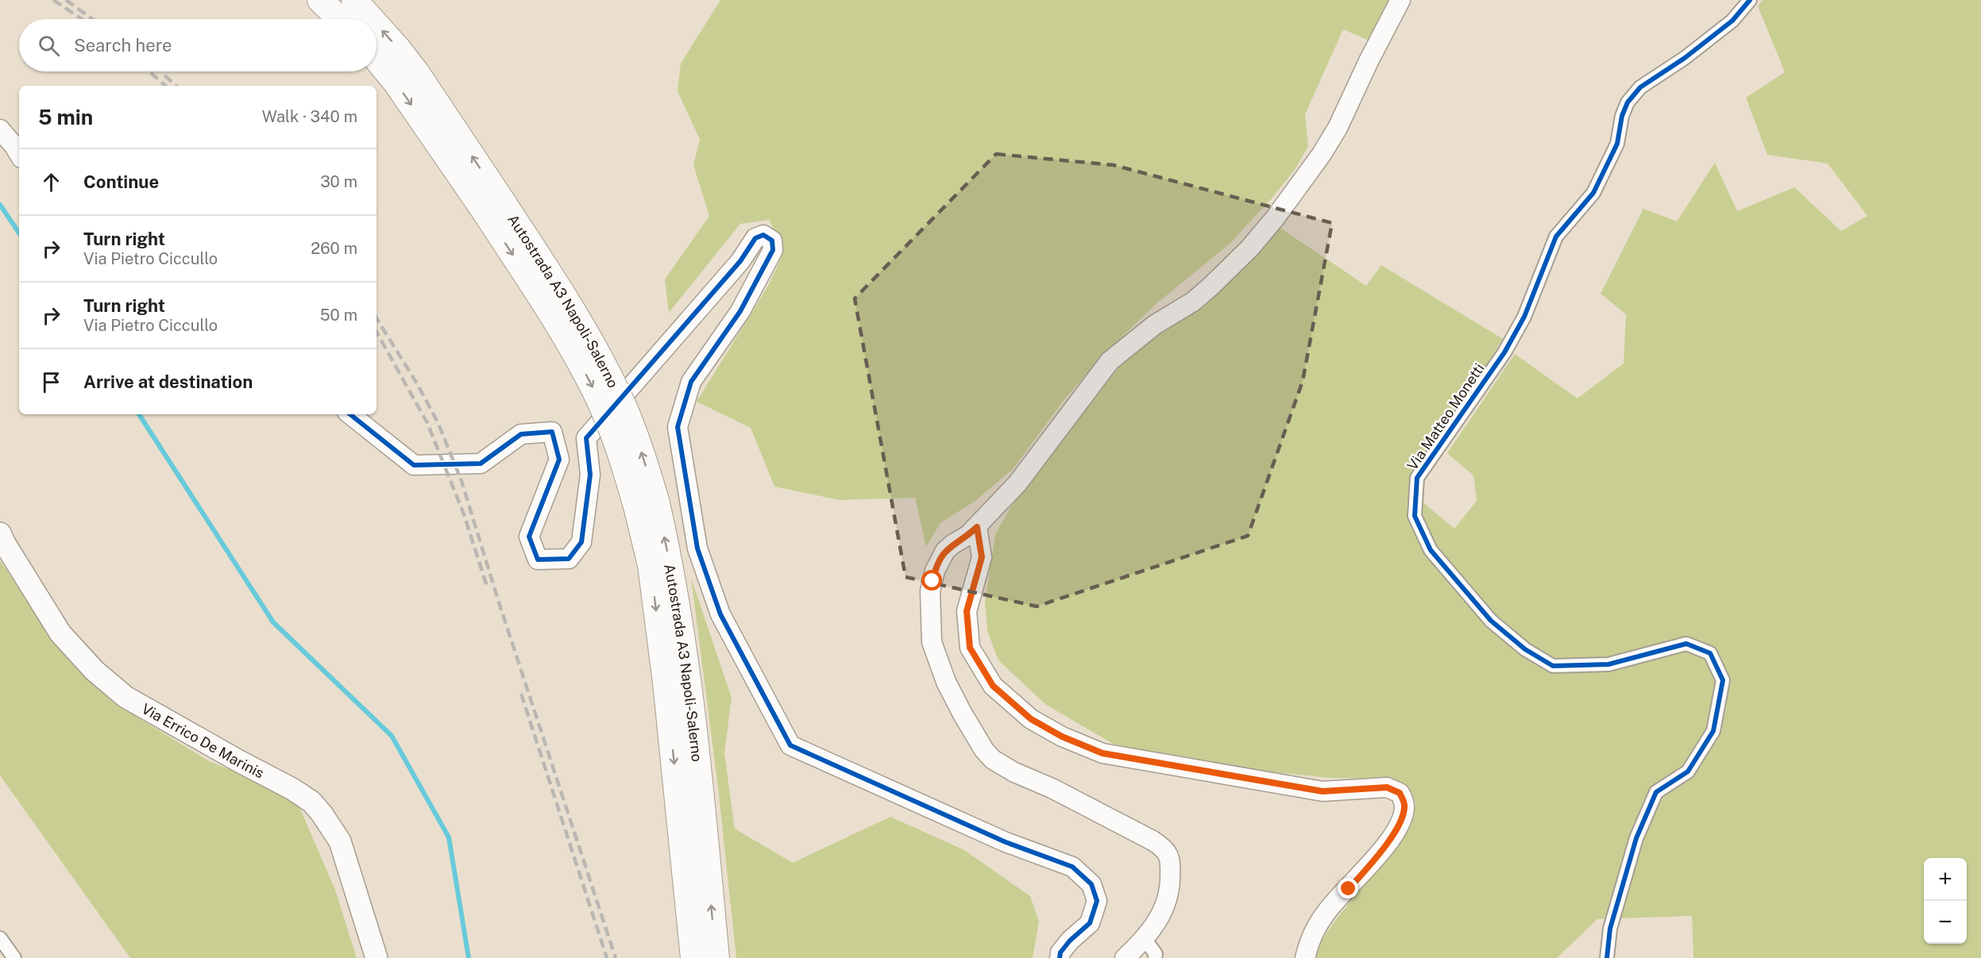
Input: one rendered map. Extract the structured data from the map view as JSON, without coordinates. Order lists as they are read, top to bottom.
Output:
{
  "streets": {
    "highway": ["Autostrada A3 Napoli-Salerno"],
    "main road": ["Via Errico De Marinis"],
    "street": ["Via Matteo Monetti"]
  },
  "page": {
    "search": "Search here",
    "heading": ["5 min", "Walk · 340 m"],
    "list": [
      ["Continue", "30 m"],
      ["Turn right", "Via Pietro Ciccullo", "260 m"],
      ["Turn right", "Via Pietro Ciccullo", "50 m"],
      "Arrive at destination"
    ],
    "map_buttons": ["+", "−"]
  }
}
